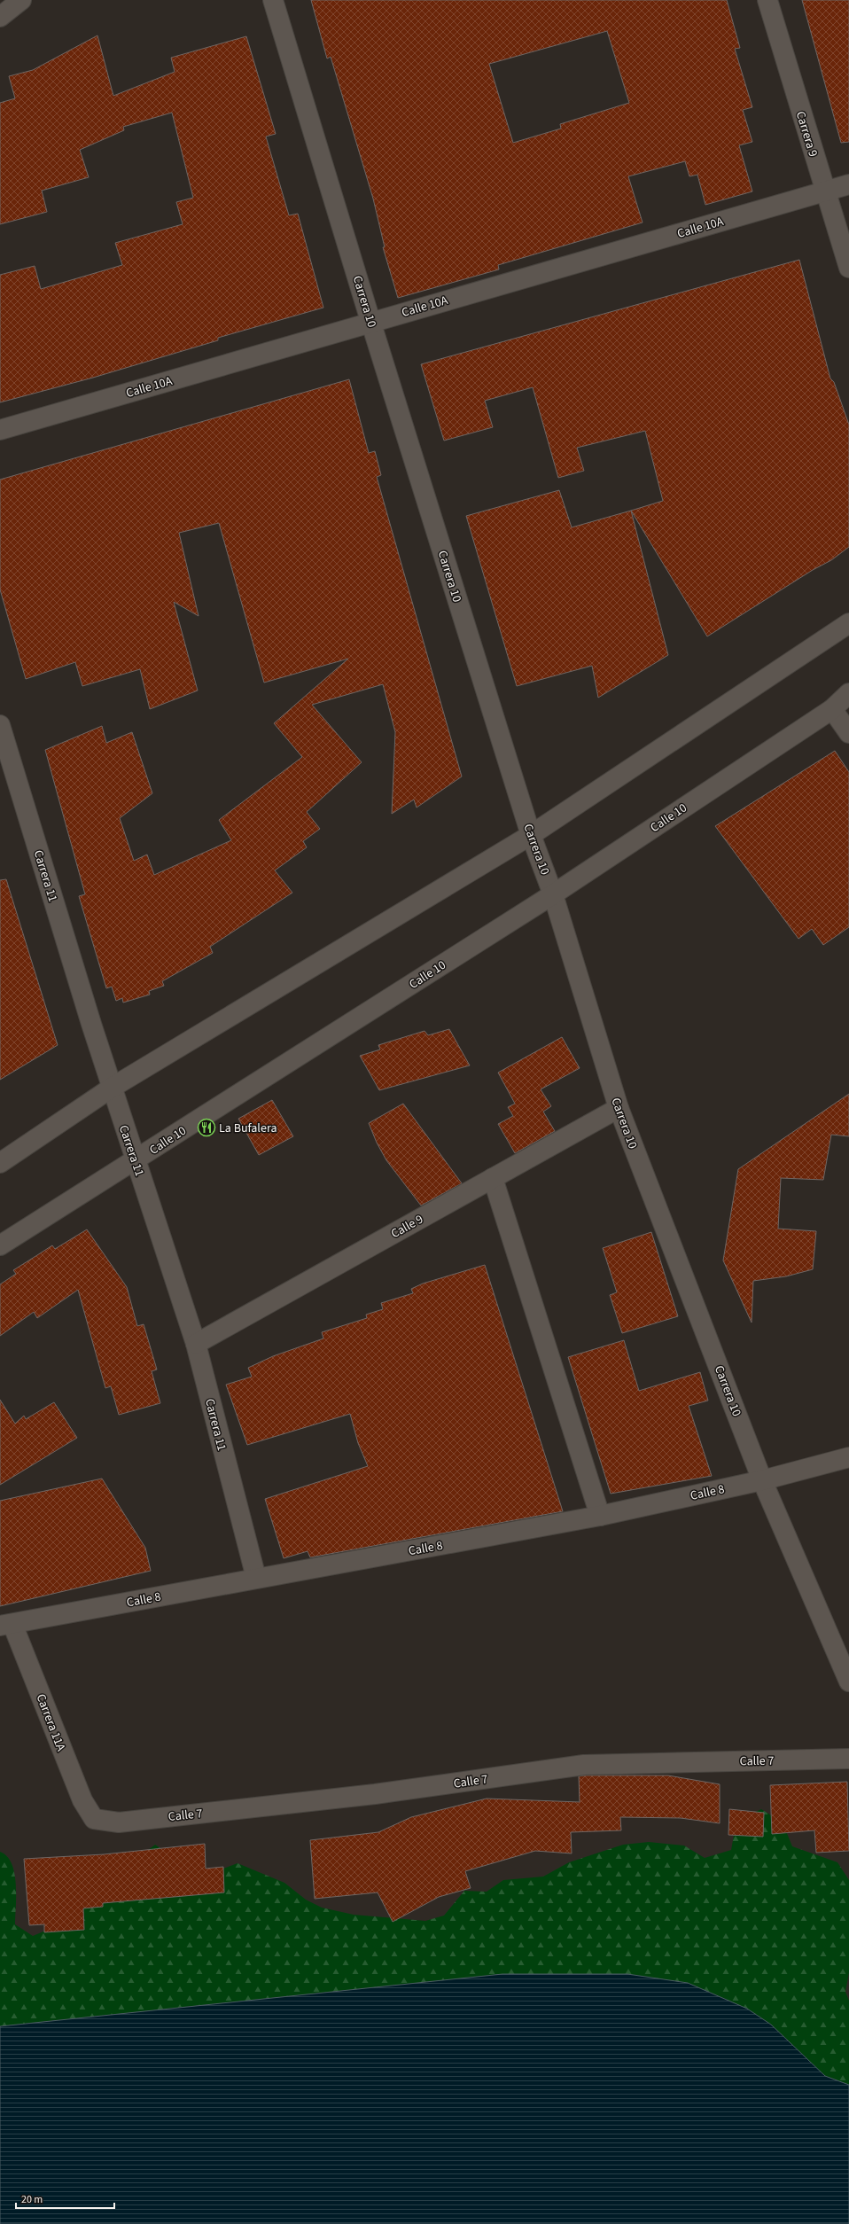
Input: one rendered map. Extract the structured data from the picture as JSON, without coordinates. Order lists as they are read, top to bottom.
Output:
{
  "streets": {
    "street": [
      "Carrera 9",
      "Calle 10A",
      "Carrera 10",
      "Calle 10",
      "Carrera 11",
      "Calle 9",
      "Calle 8",
      "Carrera 11A",
      "Calle 7"
    ]
  },
  "crossings": [
    ["Carrera 9", "Calle 10A"],
    ["Calle 10A", "Carrera 10"],
    ["Carrera 10", "Calle 10"],
    ["Carrera 10", "Calle 9"],
    ["Carrera 10", "Calle 8"],
    ["Calle 10", "Carrera 11"],
    ["Carrera 11", "Calle 9"],
    ["Carrera 11", "Calle 8"],
    ["Calle 8", "Carrera 11A"],
    ["Carrera 11A", "Calle 7"]
  ],
  "places": {
    "restaurant": ["La Bufalera"]
  },
  "scale_bar": "20 m"
}
